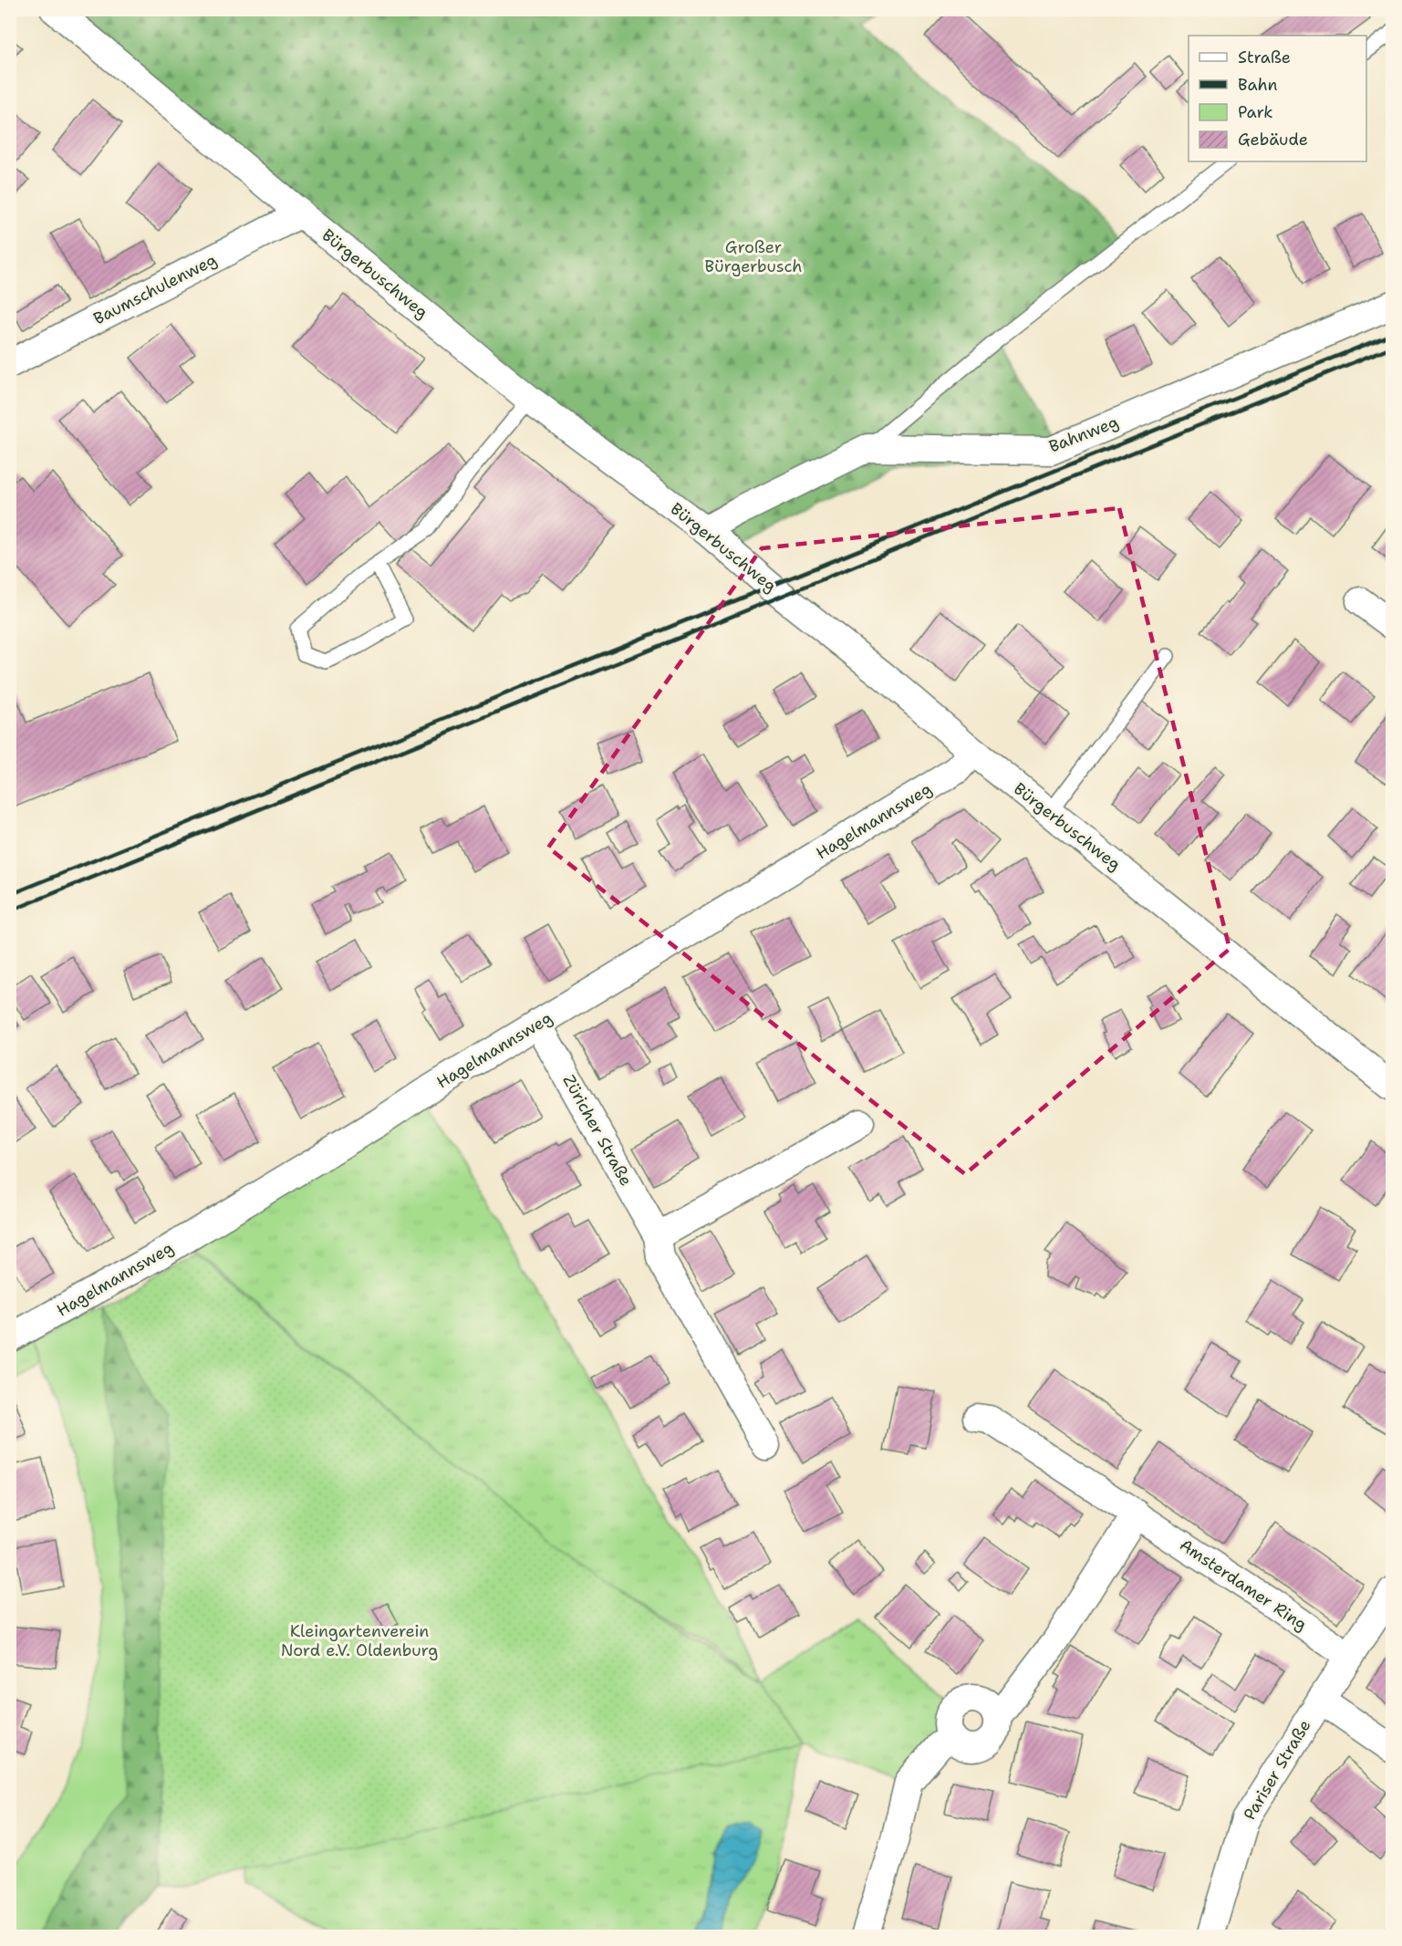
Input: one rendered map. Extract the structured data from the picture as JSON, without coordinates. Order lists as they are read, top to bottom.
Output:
{
  "streets": {
    "street": [
      "Bürgerbuschweg",
      "Baumschulenweg",
      "Bahnweg",
      "Hagelmannsweg",
      "Züricher Straße",
      "Amsterdamer Ring",
      "Pariser Straße"
    ]
  },
  "crossings": [
    ["Bürgerbuschweg", "Baumschulenweg"],
    ["Bürgerbuschweg", "Bahnweg"],
    ["Bürgerbuschweg", "Hagelmannsweg"],
    ["Hagelmannsweg", "Züricher Straße"],
    ["Amsterdamer Ring", "Pariser Straße"]
  ],
  "parks": ["Großer Bürgerbusch", "Kleingartenverein Nord e.V. Oldenburg"],
  "legend": [
    "Straße",
    "Bahn",
    "Park",
    "Gebäude"
  ]
}
